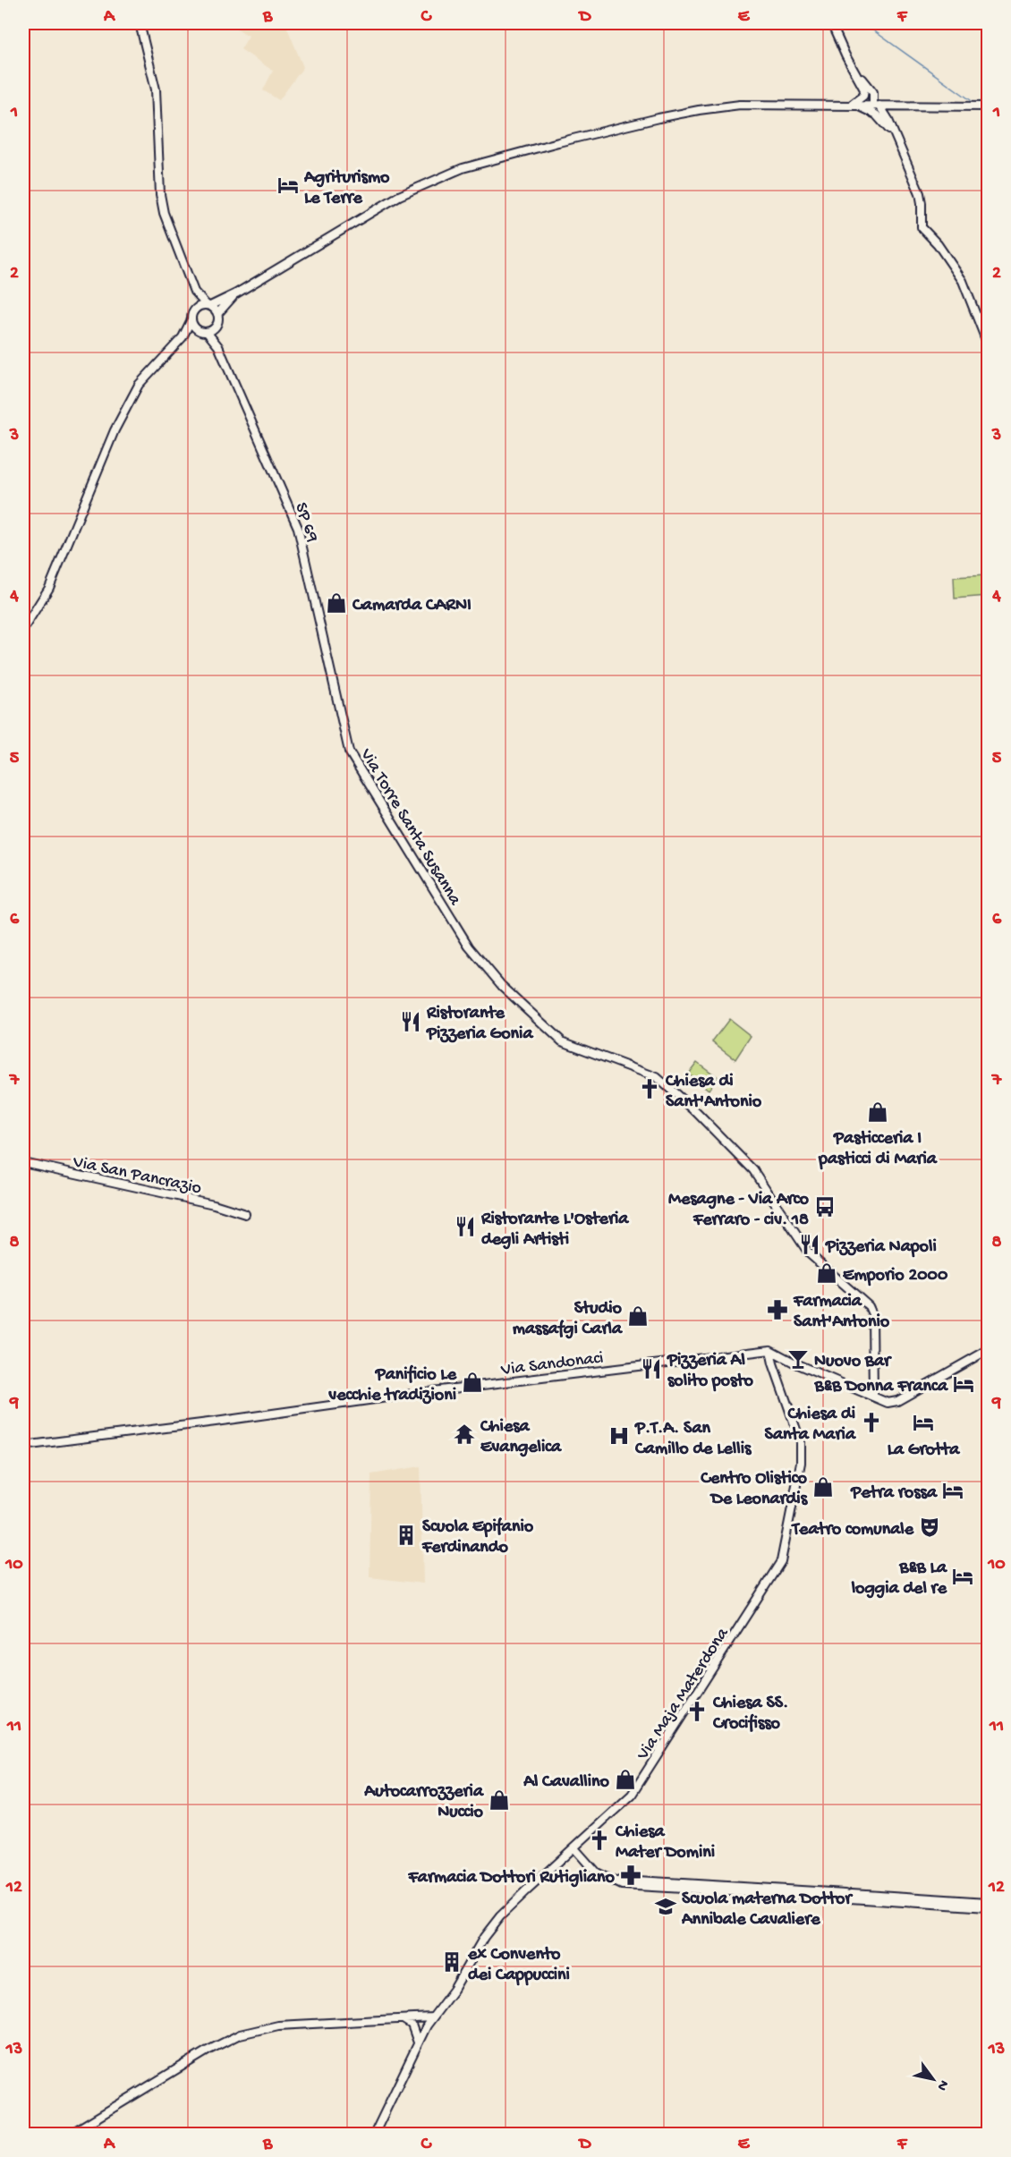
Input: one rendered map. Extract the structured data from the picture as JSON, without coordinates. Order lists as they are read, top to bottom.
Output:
{
  "streets": {
    "main road": [
      "SP 69",
      "Via Torre Santa Susanna",
      "Via San Pancrazio",
      "Via Sandonaci",
      "Via Maja Materdona"
    ]
  },
  "crossings": [
    ["SP 69", "Via Torre Santa Susanna"],
    ["Via Sandonaci", "Via Maja Materdona"]
  ],
  "places": {
    "hotel": [
      "Agriturismo Le Terre",
      "B&B Donna Franca",
      "La Grotta",
      "Petra rossa",
      "B&B La loggia del re"
    ],
    "shop": [
      "Camarda CARNI",
      "Pasticceria I pasticci di Maria",
      "Emporio 2000",
      "Studio massafgi Carla",
      "Panificio Le vecchie tradizioni",
      "Centro Olistico De Leonardis",
      "Al Cavallino",
      "Autocarrozzeria Nuccio"
    ],
    "restaurant": [
      "Ristorante Pizzeria Gonia",
      "Ristorante L'Osteria degli Artisti",
      "Pizzeria Napoli",
      "Pizzeria Al solito posto"
    ],
    "church": [
      "Chiesa di Sant'Antonio",
      "Chiesa di Santa Maria",
      "Chiesa SS. Crocifisso",
      "Chiesa Mater Domini"
    ],
    "bus stop": ["Mesagne - Via Arco Ferraro - civ. 18"],
    "pharmacy": ["Farmacia Sant'Antonio", "Farmacia Dottori Rutigliano"],
    "bar": ["Nuovo Bar"],
    "temple": ["Chiesa Evangelica"],
    "hospital": ["P.T.A. San Camillo de Lellis"],
    "theatre": ["Teatro comunale"],
    "building": ["Scuola Epifanio Ferdinando", "ex Convento dei Cappuccini"],
    "school or university": ["Scuola materna Dottor Annibale Cavaliere"]
  },
  "north": "bottom right",
  "grid": {
    "columns": [
      "A",
      "B",
      "C",
      "D",
      "E",
      "F"
    ],
    "rows": [
      "1",
      "2",
      "3",
      "4",
      "5",
      "6",
      "7",
      "8",
      "9",
      "10",
      "11",
      "12",
      "13"
    ]
  }
}
